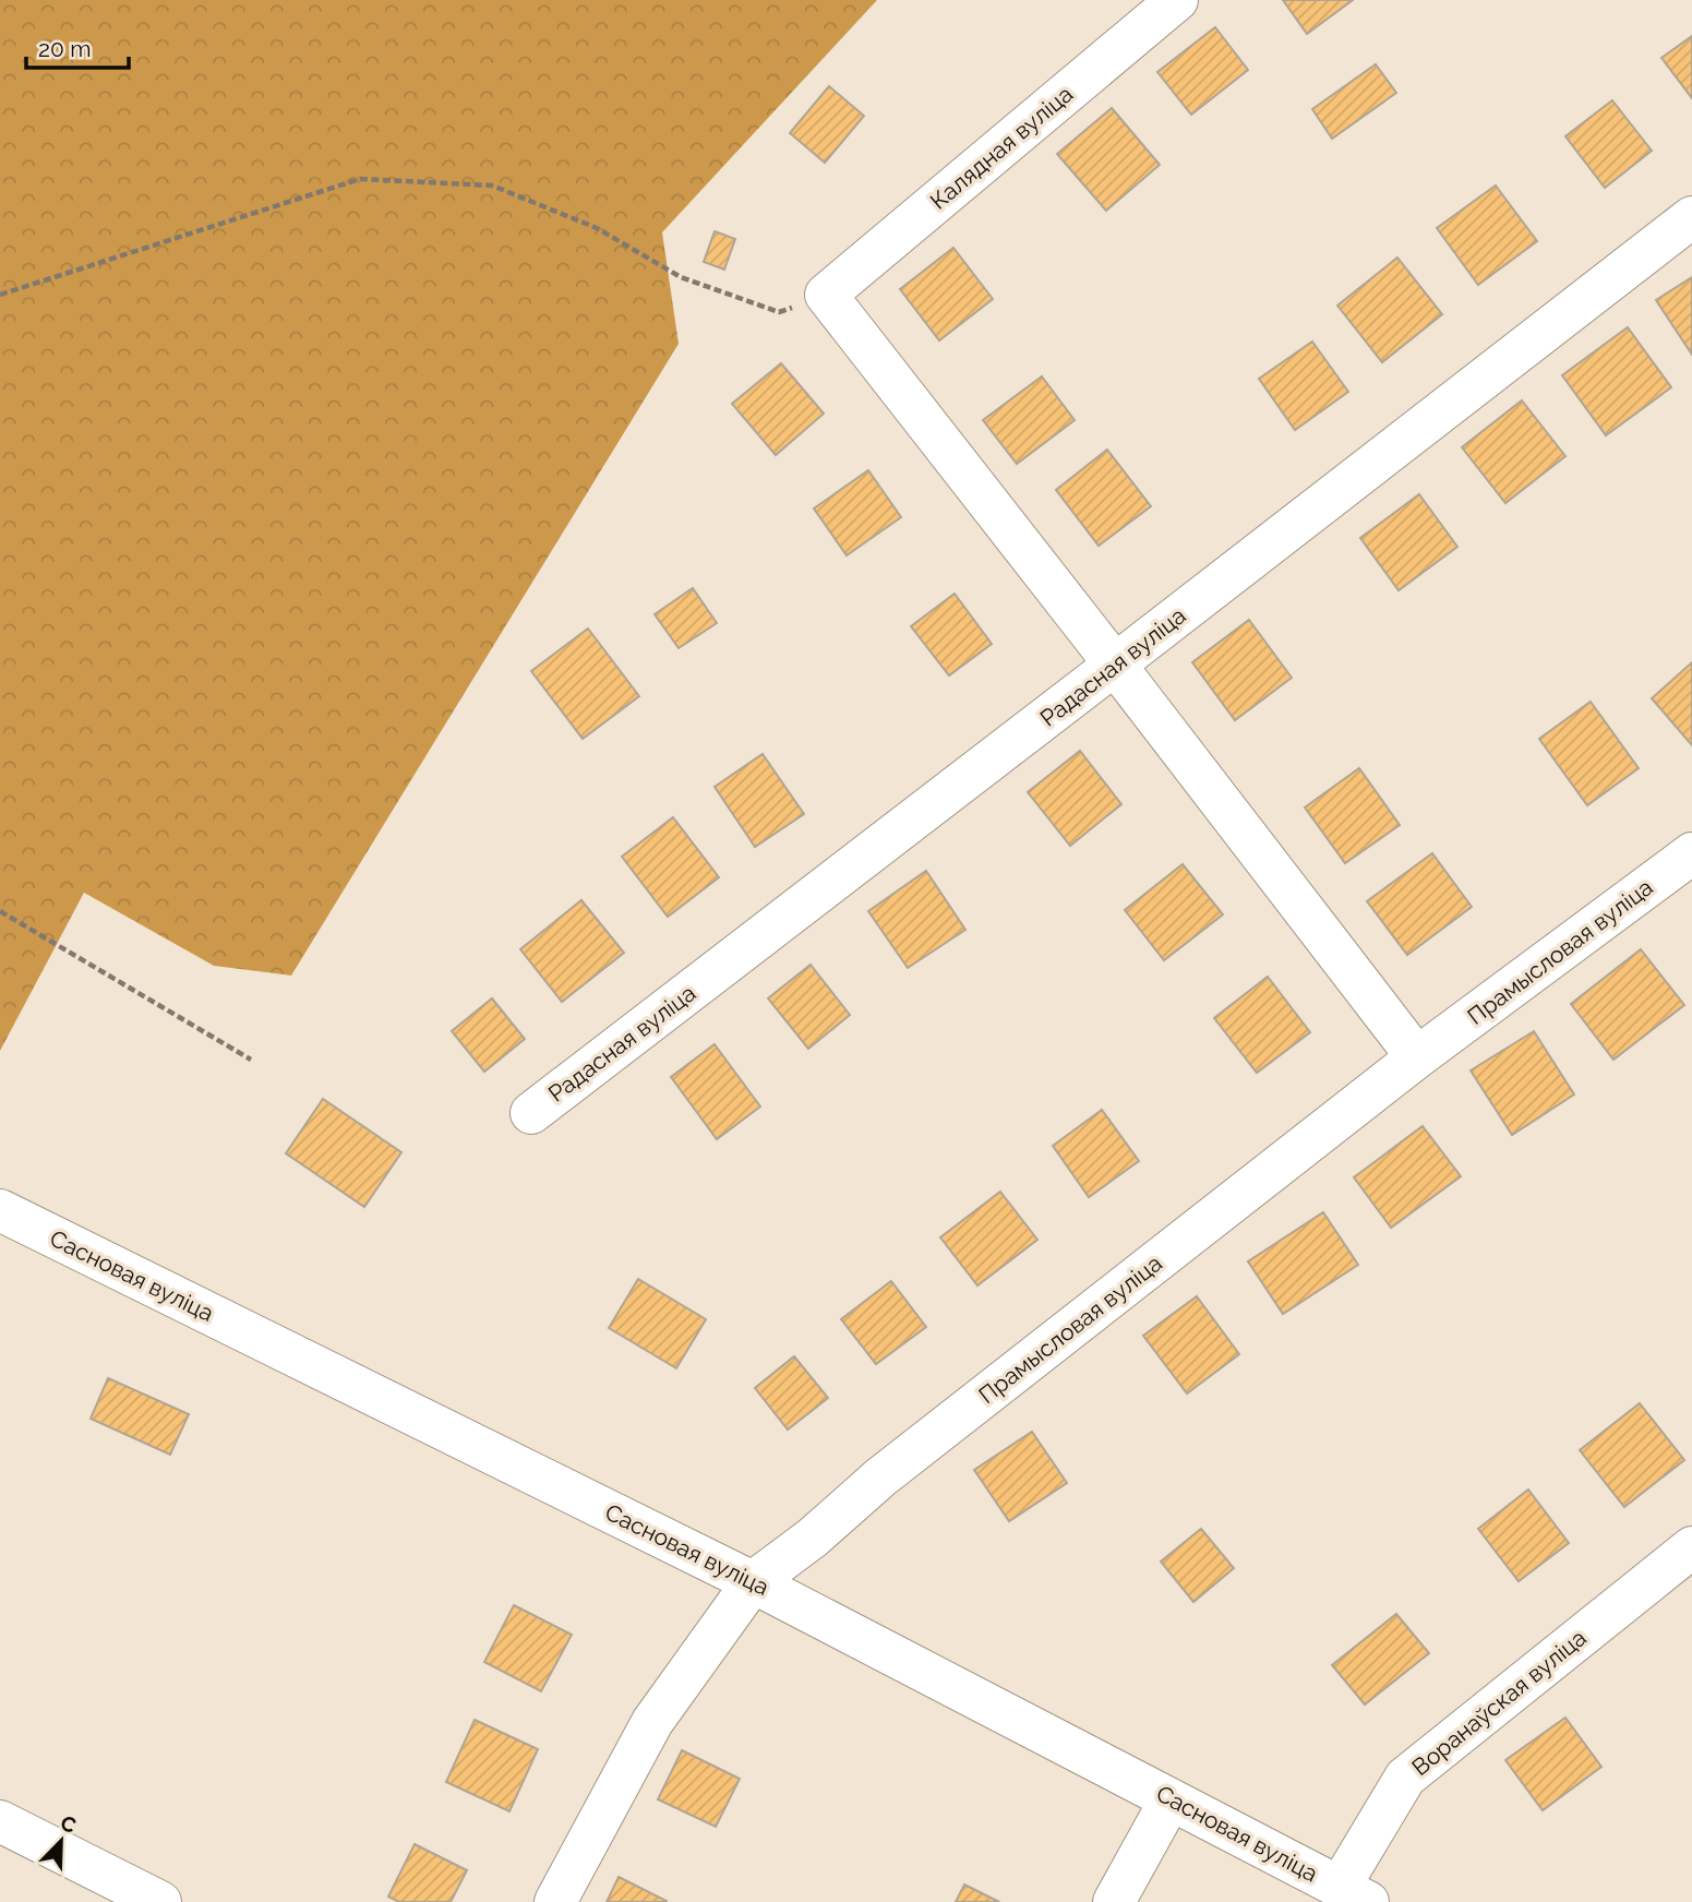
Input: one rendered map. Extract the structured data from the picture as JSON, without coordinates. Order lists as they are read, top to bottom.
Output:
{
  "streets": {
    "street": [
      "Калядная вуліца",
      "Радасная вуліца",
      "Прамысловая вуліца",
      "Сасновая вуліца",
      "Воранаўская вуліца"
    ]
  },
  "crossings": [
    ["Прамысловая вуліца", "Сасновая вуліца"],
    ["Сасновая вуліца", "Воранаўская вуліца"]
  ],
  "scale_bar": "20 m",
  "north": "top right"
}
